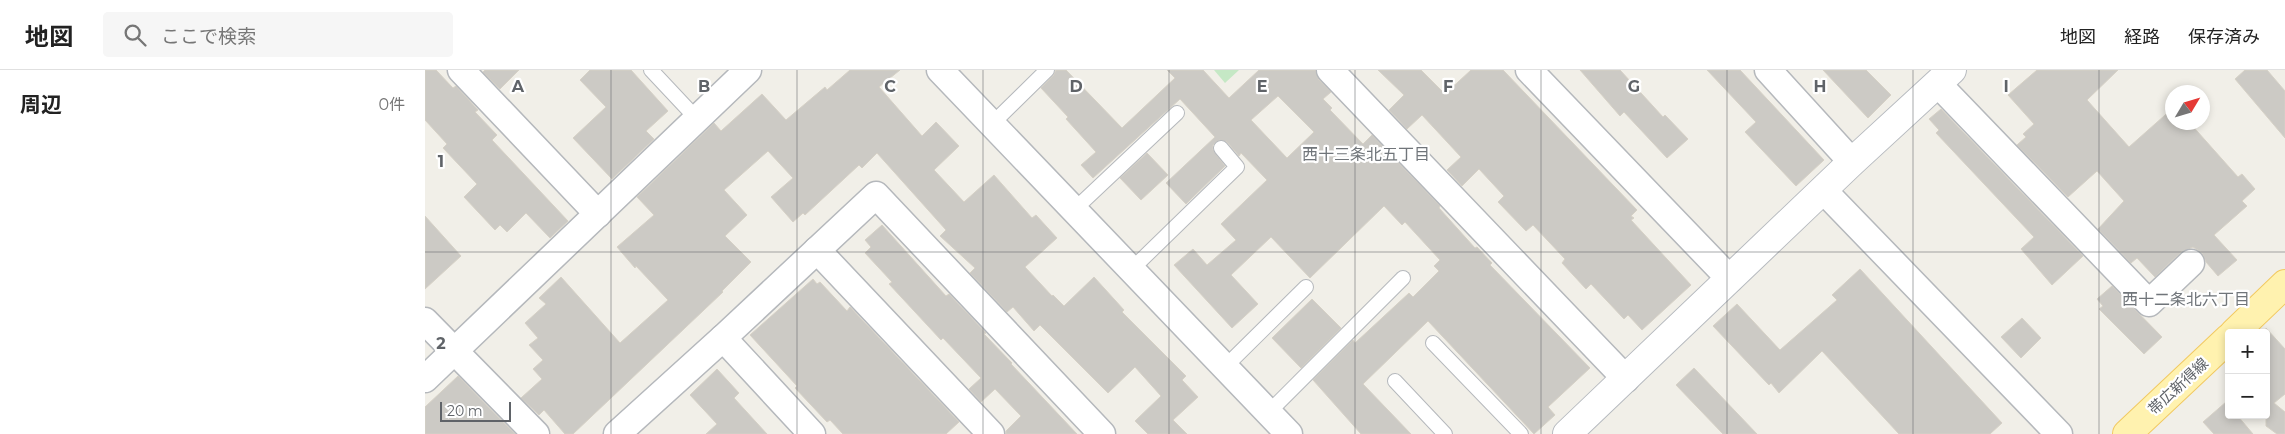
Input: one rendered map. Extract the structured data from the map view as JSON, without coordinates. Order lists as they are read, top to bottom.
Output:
{
  "streets": {
    "main road": ["帯広新得線"]
  },
  "districts": ["西十三条北五丁目", "西十二条北六丁目"],
  "scale_bar": "20 m",
  "north": "top right",
  "page": {
    "header": "地図",
    "search": "ここで検索",
    "nav": ["地図", "経路", "保存済み"],
    "heading": ["周辺", "0件"],
    "map_buttons": ["+", "−"],
    "scale": "20 m"
  },
  "grid": {
    "columns": [
      "A",
      "B",
      "C",
      "D",
      "E",
      "F",
      "G",
      "H",
      "I"
    ],
    "rows": ["1", "2"]
  }
}
